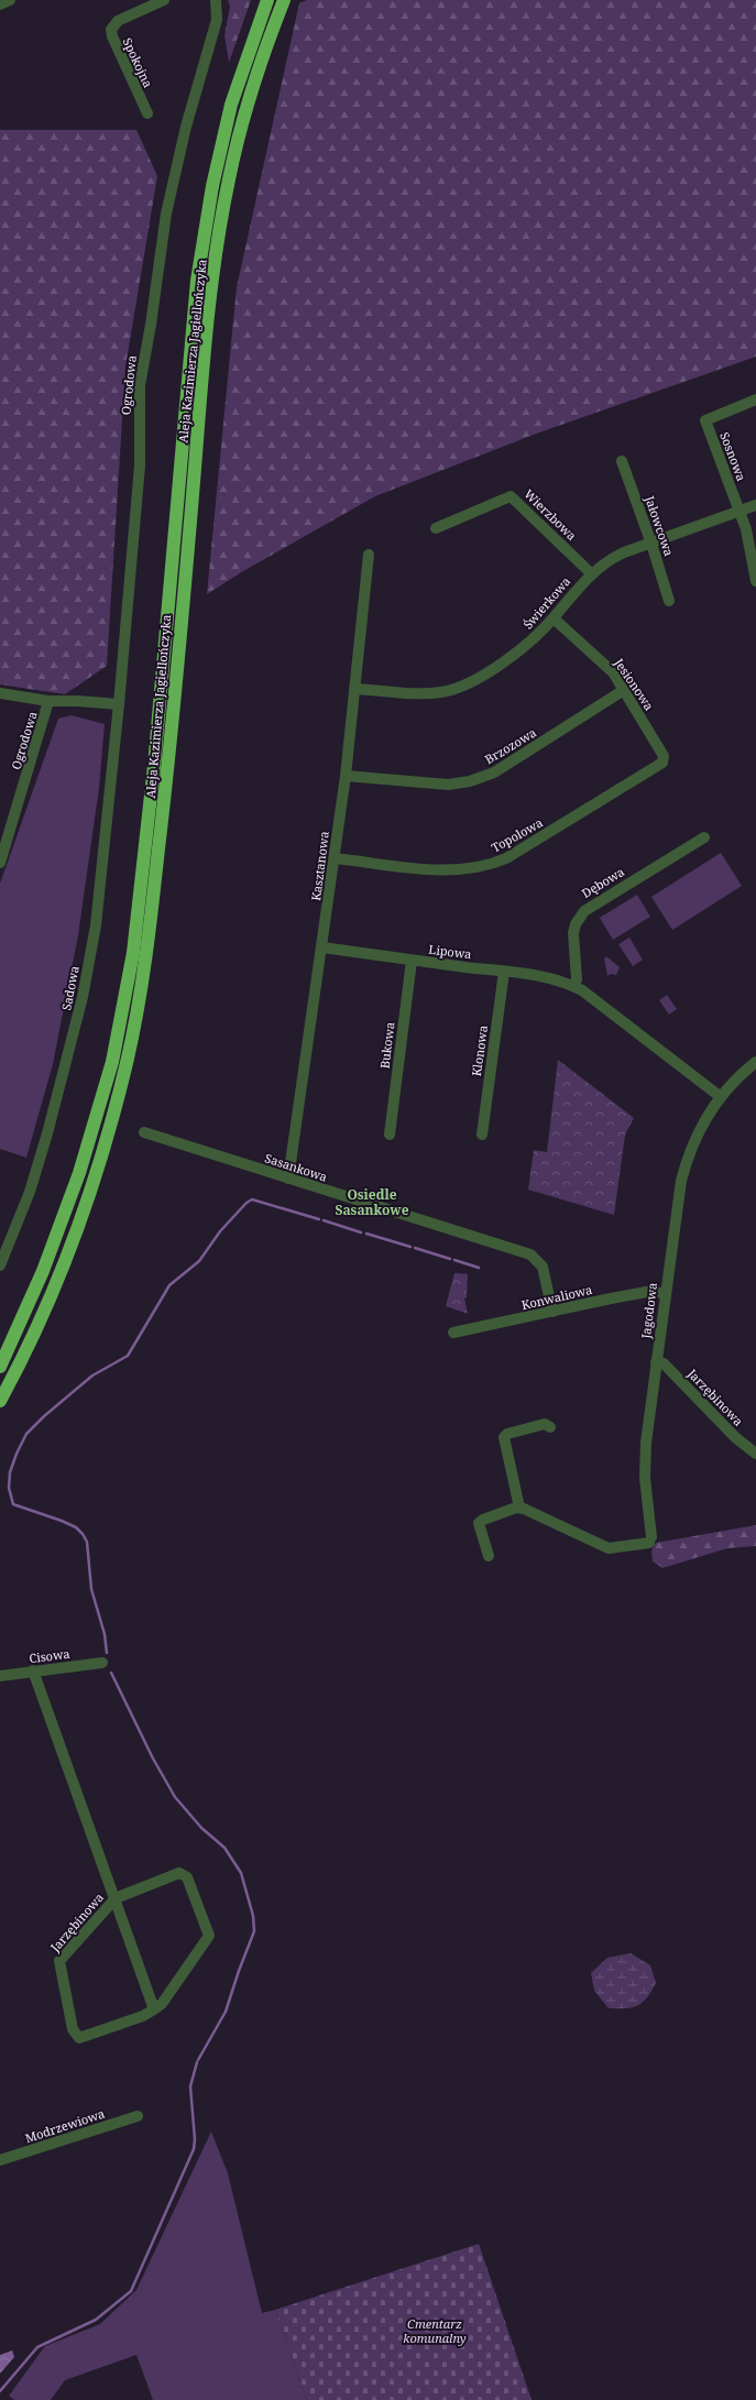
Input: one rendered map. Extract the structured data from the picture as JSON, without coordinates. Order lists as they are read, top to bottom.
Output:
{
  "streets": {
    "highway": ["Aleja Kazimierza Jagiellończyka"],
    "street": [
      "Spokojna",
      "Ogrodowa",
      "Sosnowa",
      "Wierzbowa",
      "Jałowcowa",
      "Świerkowa",
      "Jesionowa",
      "Brzozowa",
      "Topolowa",
      "Kasztanowa",
      "Dębowa",
      "Lipowa",
      "Sadowa",
      "Bukowa",
      "Klonowa",
      "Sasankowa",
      "Konwaliowa",
      "Jagodowa",
      "Jarzębinowa",
      "Cisowa",
      "Modrzewiowa"
    ]
  },
  "crossings": [
    ["Ogrodowa", "Sadowa"],
    ["Sosnowa", "Świerkowa"],
    ["Wierzbowa", "Świerkowa"],
    ["Jałowcowa", "Świerkowa"],
    ["Świerkowa", "Jesionowa"],
    ["Świerkowa", "Kasztanowa"],
    ["Jesionowa", "Brzozowa"],
    ["Jesionowa", "Topolowa"],
    ["Brzozowa", "Kasztanowa"],
    ["Topolowa", "Kasztanowa"],
    ["Kasztanowa", "Lipowa"],
    ["Kasztanowa", "Sasankowa"],
    ["Dębowa", "Lipowa"],
    ["Lipowa", "Bukowa"],
    ["Lipowa", "Klonowa"],
    ["Lipowa", "Jagodowa"],
    ["Sasankowa", "Konwaliowa"],
    ["Konwaliowa", "Jagodowa"],
    ["Jagodowa", "Jarzębinowa"],
    ["Jarzębinowa", "Cisowa"]
  ],
  "districts": ["Osiedle Sasankowe"],
  "parks": ["Cmentarz komunalny"]
}
